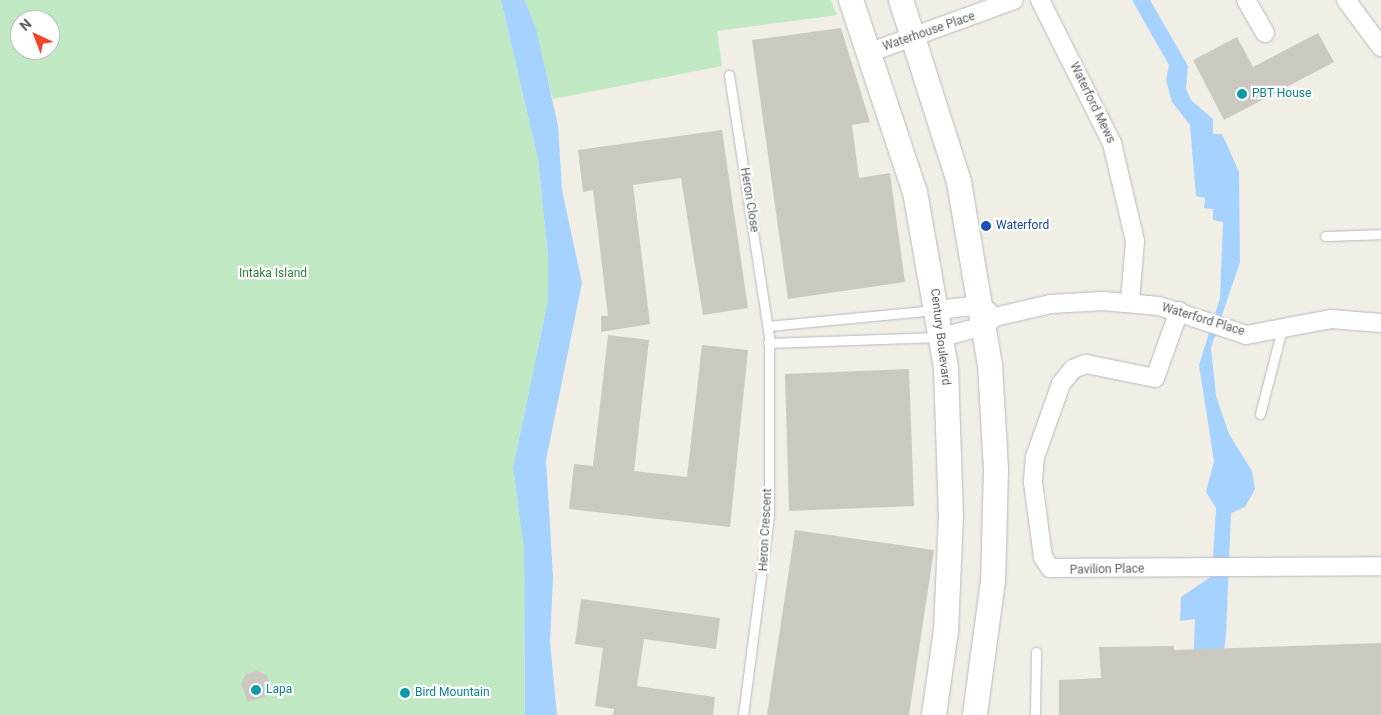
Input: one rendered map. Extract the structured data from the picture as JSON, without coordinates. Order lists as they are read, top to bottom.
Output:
{
  "streets": {
    "main road": ["Century Boulevard"],
    "street": [
      "Waterhouse Place",
      "Waterford Mews",
      "Waterford Place",
      "Pavilion Place"
    ],
    "lane": ["Heron Close", "Heron Crescent"]
  },
  "crossings": [
    ["Waterhouse Place", "Century Boulevard"],
    ["Waterford Mews", "Waterford Place"],
    ["Heron Close", "Heron Crescent"],
    ["Waterford Place", "Pavilion Place"]
  ],
  "parks": ["Intaka Island"],
  "places": [
    "PBT House",
    "Waterford",
    "Lapa",
    "Bird Mountain"
  ],
  "north": "top left"
}
